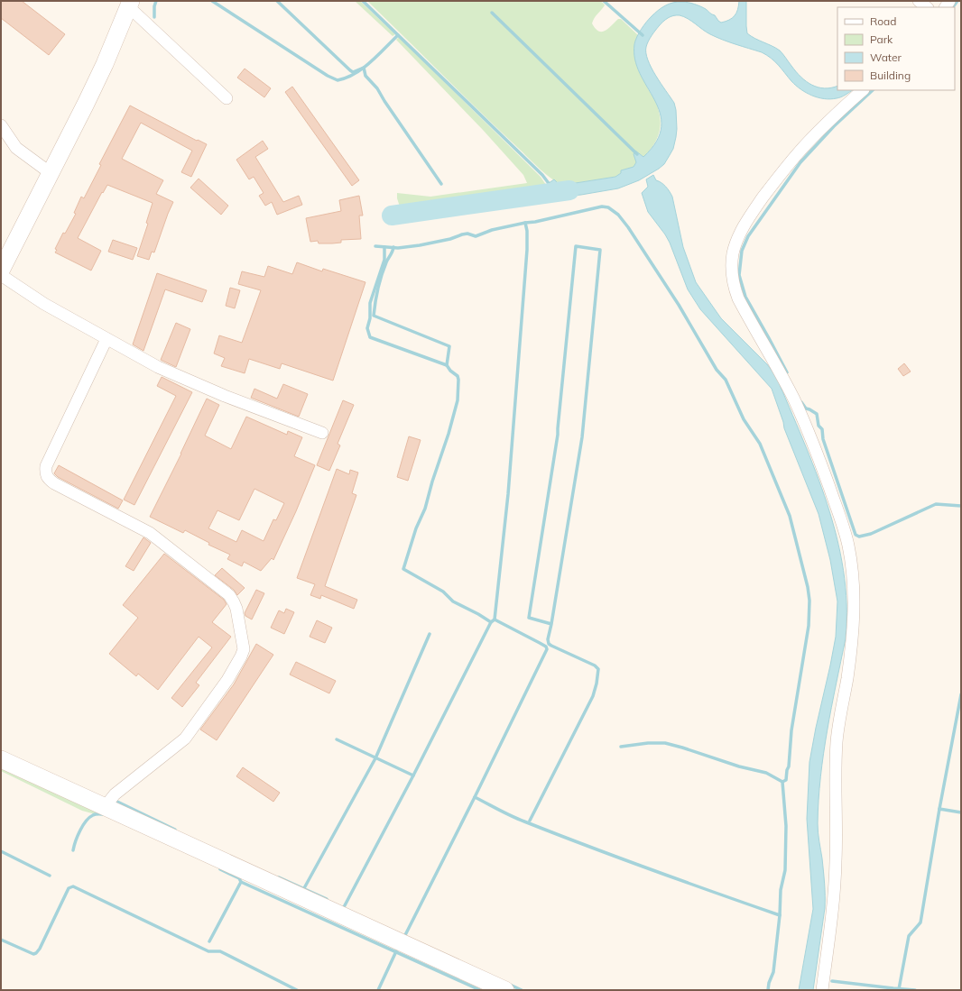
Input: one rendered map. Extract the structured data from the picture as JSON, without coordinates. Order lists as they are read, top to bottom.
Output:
{
  "legend": [
    "Road",
    "Park",
    "Water",
    "Building"
  ]
}
